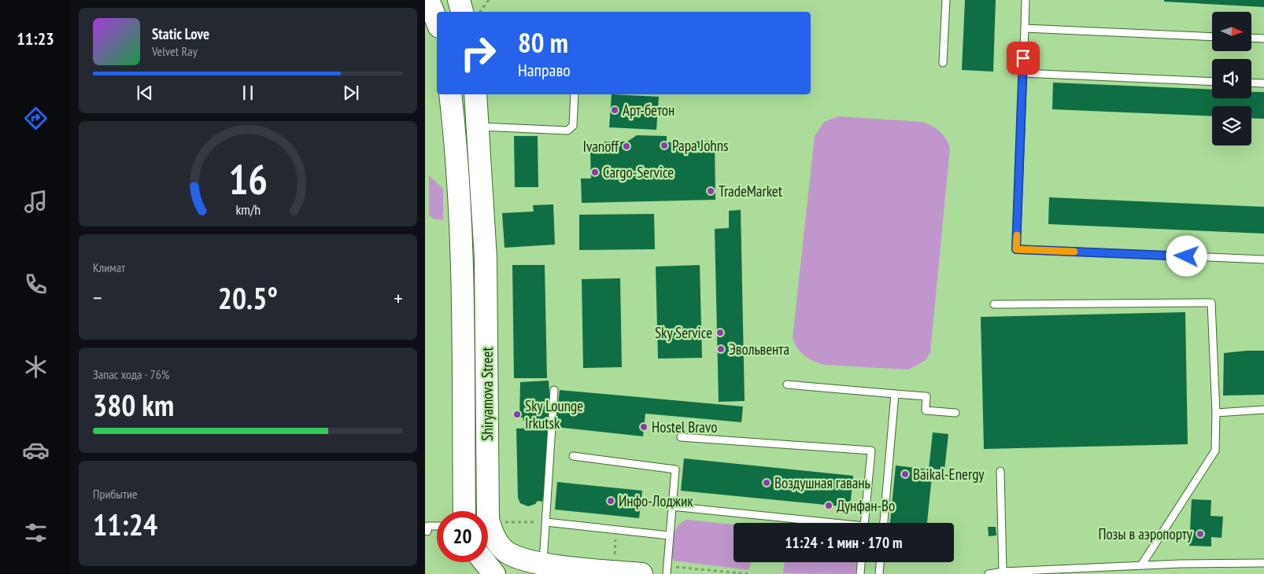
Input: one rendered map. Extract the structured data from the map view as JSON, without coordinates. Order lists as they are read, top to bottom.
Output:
{
  "streets": {
    "main road": ["Shiryamova Street"]
  },
  "places": [
    "Арт-бетон",
    "Papa Johns",
    "Ivanoff",
    "Cargo-Service",
    "TradeMarket",
    "Sky Service",
    "Эвольвента",
    "Sky Lounge Irkutsk",
    "Hostel Bravo",
    "Baikal-Energy",
    "Воздушная гавань",
    "Инфо-Лоджик",
    "Дунфан-Во",
    "Позы в аэропорту"
  ],
  "north": "right",
  "page": {
    "tabs": "11:23",
    "turn": ["80 m", "Направо"],
    "song": ["Static Love", "Velvet Ray"],
    "tile": [
      "Климат",
      ["Запас хода · 76%", "380 km"],
      ["Прибытие", "11:24"]
    ],
    "heat": ["−", "20.5°", "+"],
    "limit": "20",
    "trip": "11:24 · 1 мин · 170 m",
    "gauge": ["16", "km/h"]
  }
}
